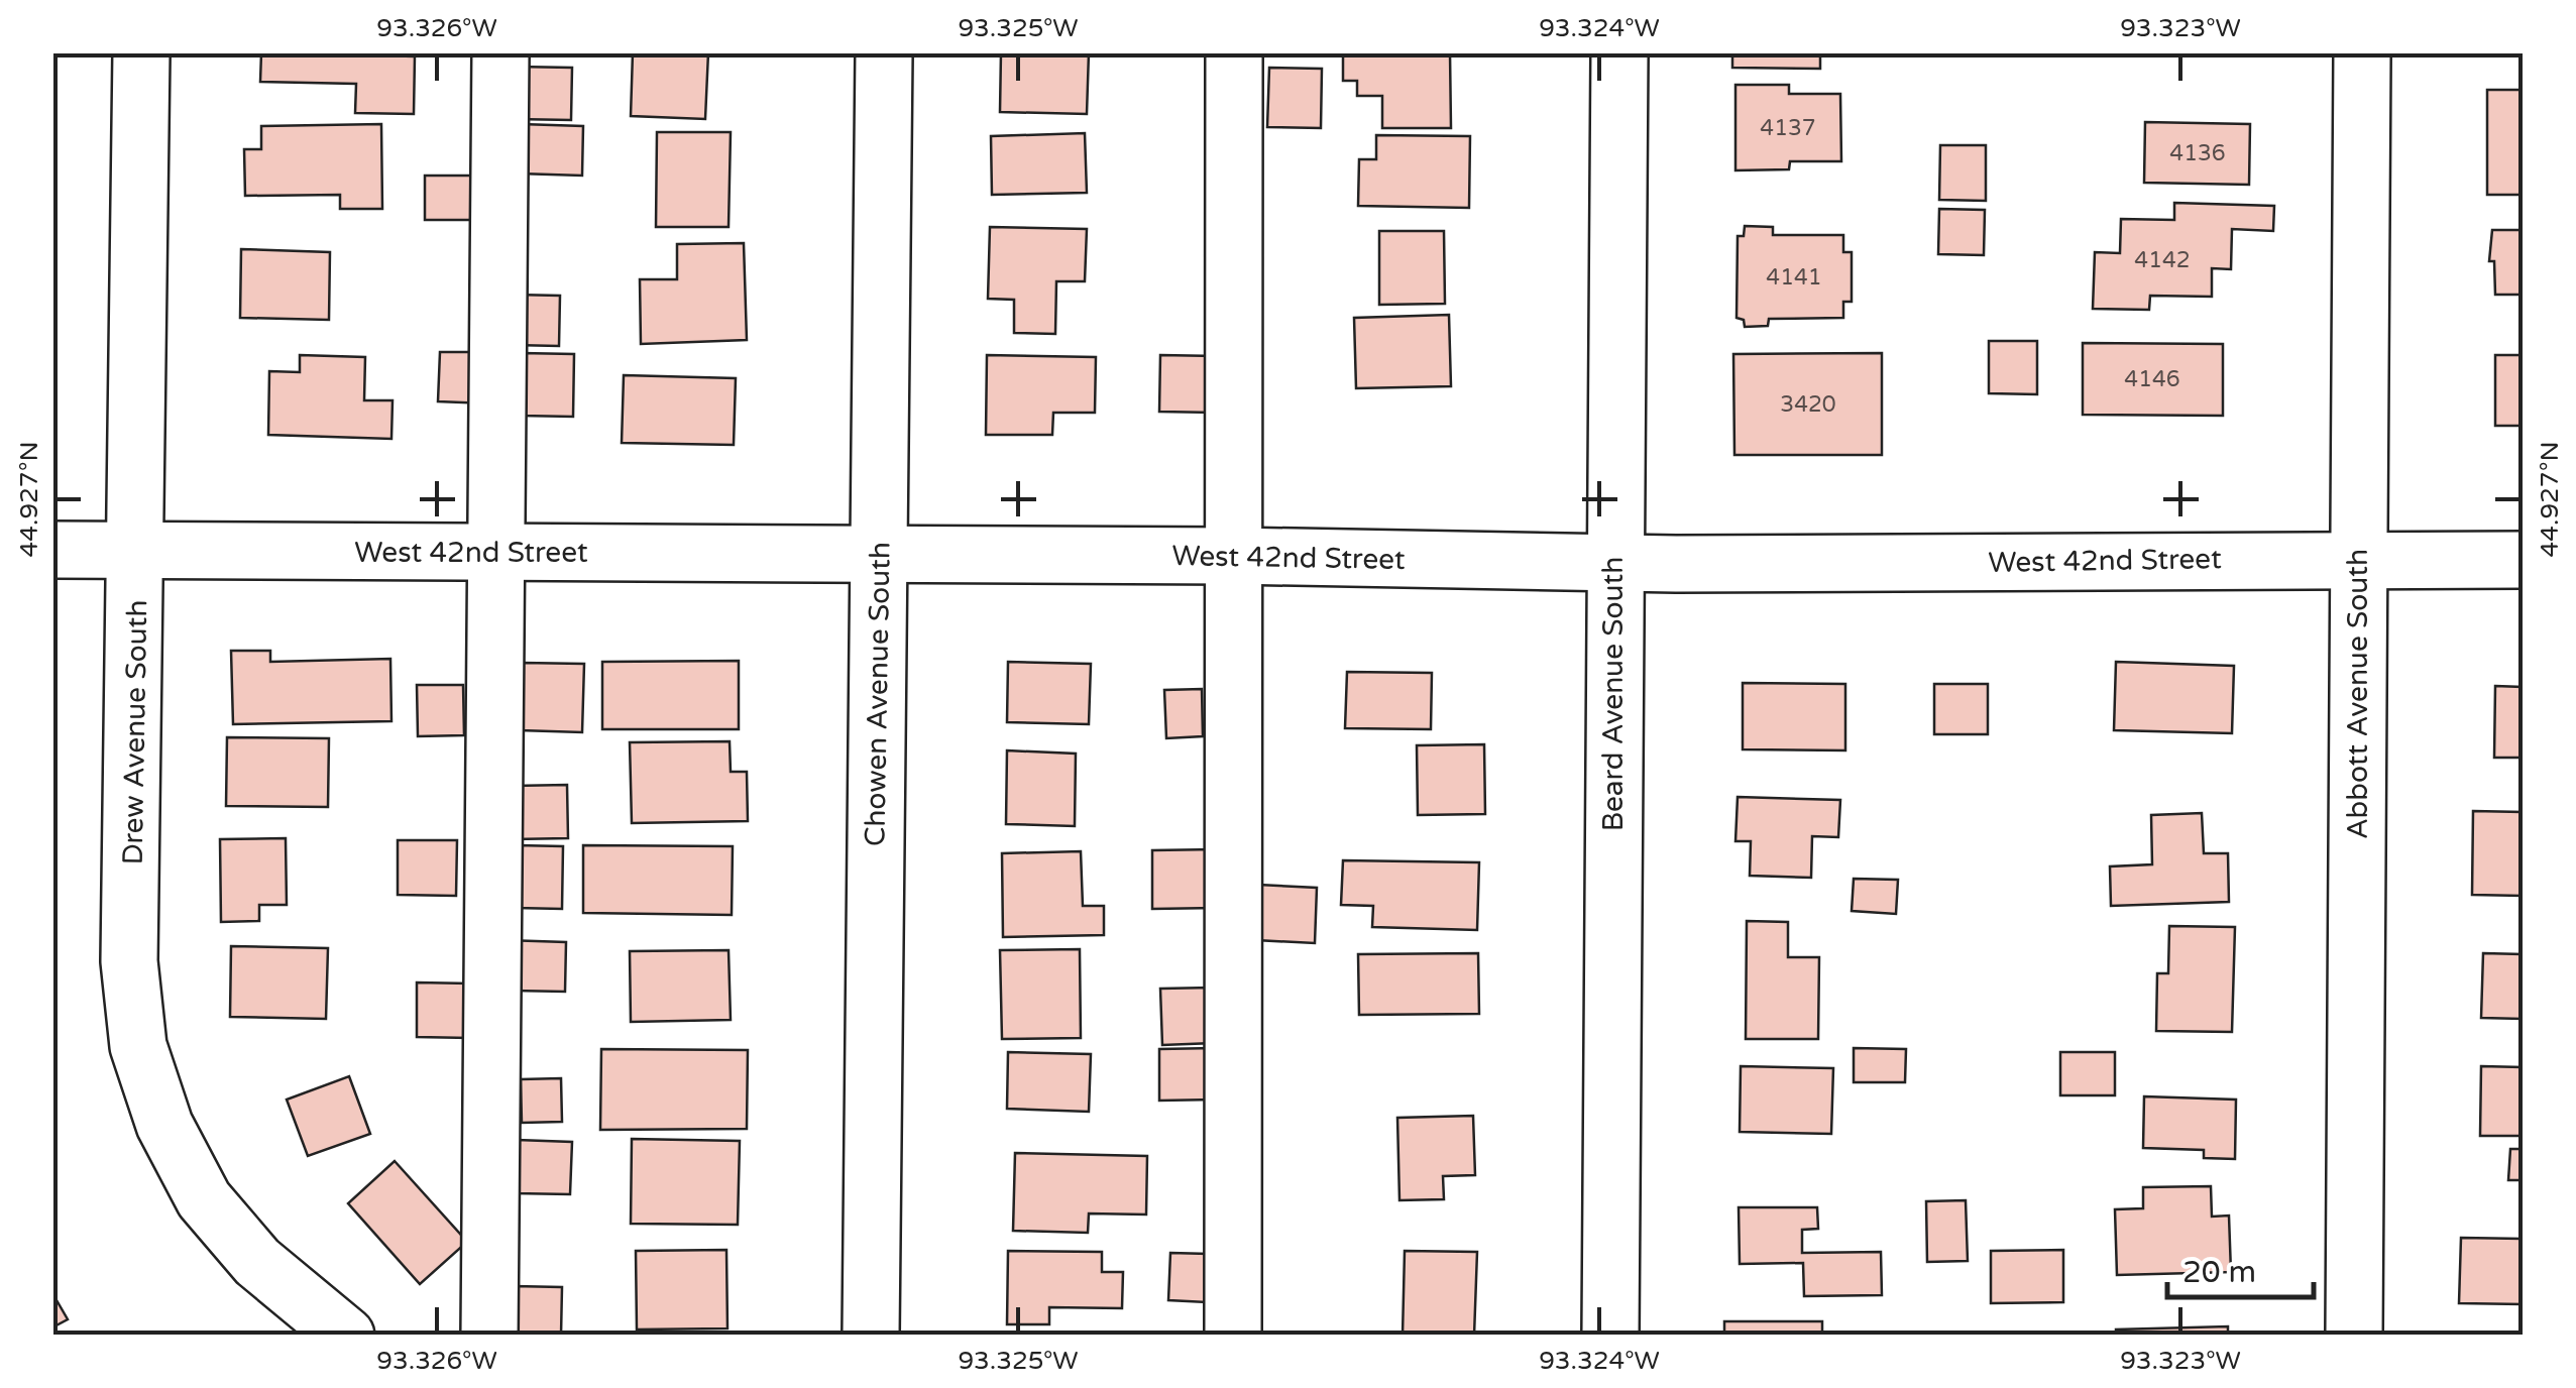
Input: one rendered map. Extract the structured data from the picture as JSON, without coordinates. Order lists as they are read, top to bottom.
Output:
{
  "streets": {
    "street": [
      "West 42nd Street",
      "Chowen Avenue South",
      "Beard Avenue South",
      "Abbott Avenue South",
      "Drew Avenue South"
    ]
  },
  "crossings": [
    ["West 42nd Street", "Chowen Avenue South"],
    ["West 42nd Street", "Beard Avenue South"],
    ["West 42nd Street", "Abbott Avenue South"],
    ["West 42nd Street", "Drew Avenue South"]
  ],
  "house_numbers": [
    "4137",
    "4136",
    "4142",
    "4141",
    "4146",
    "3420"
  ],
  "scale_bar": "20 m",
  "coordinates": [
    "93.326°W",
    "93.325°W",
    "93.324°W",
    "93.323°W",
    "44.927°N"
  ]
}
